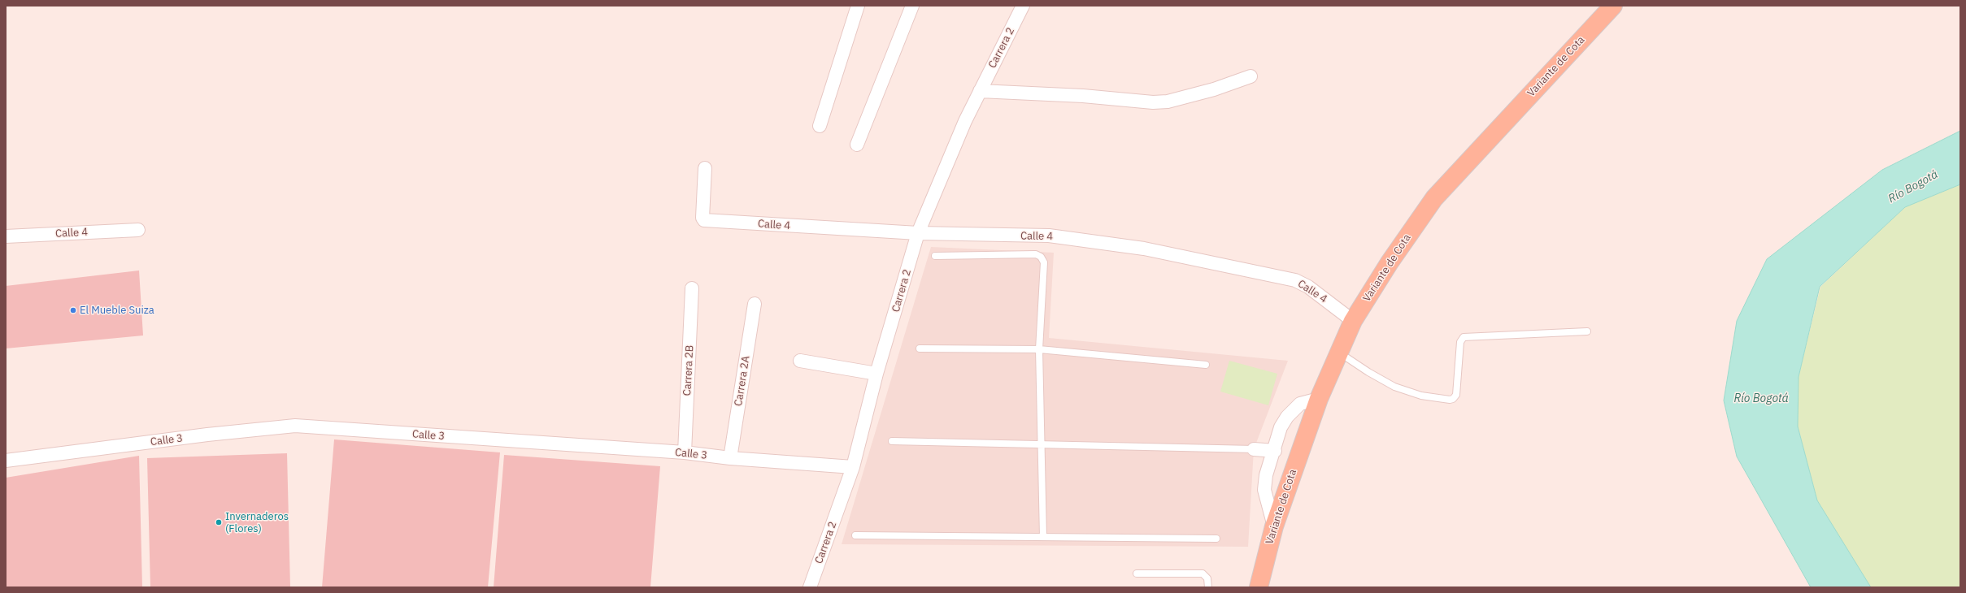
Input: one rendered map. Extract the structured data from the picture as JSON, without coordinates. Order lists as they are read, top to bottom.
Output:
{
  "streets": {
    "main road": ["Variante de Cota"],
    "street": [
      "Carrera 2",
      "Calle 4",
      "Carrera 2B",
      "Carrera 2A",
      "Calle 3"
    ]
  },
  "crossings": [
    ["Carrera 2", "Calle 4"],
    ["Carrera 2", "Calle 3"],
    ["Variante de Cota", "Calle 4"],
    ["Carrera 2B", "Calle 3"],
    ["Carrera 2A", "Calle 3"]
  ],
  "water": ["Río Bogotá"],
  "places": ["El Mueble Suiza", "Invernaderos (Flores)"]
}
